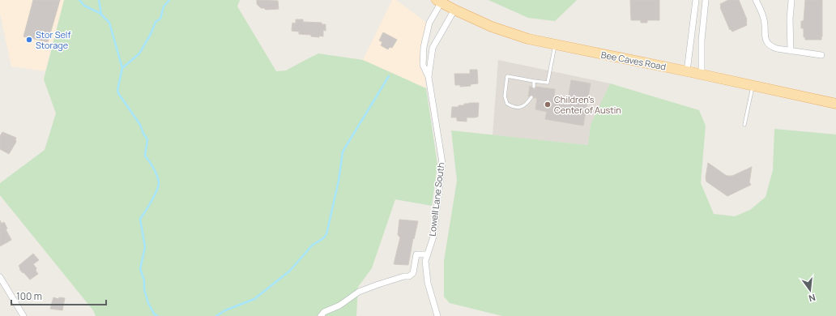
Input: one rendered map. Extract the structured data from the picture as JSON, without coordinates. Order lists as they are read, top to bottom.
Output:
{
  "streets": {
    "main road": ["Bee Caves Road"],
    "street": ["Lowell Lane South"]
  },
  "crossings": [
    ["Bee Caves Road", "Lowell Lane South"]
  ],
  "places": ["Stor Self Storage", "Children's Center of Austin"],
  "scale_bar": "100 m",
  "north": "bottom"
}
